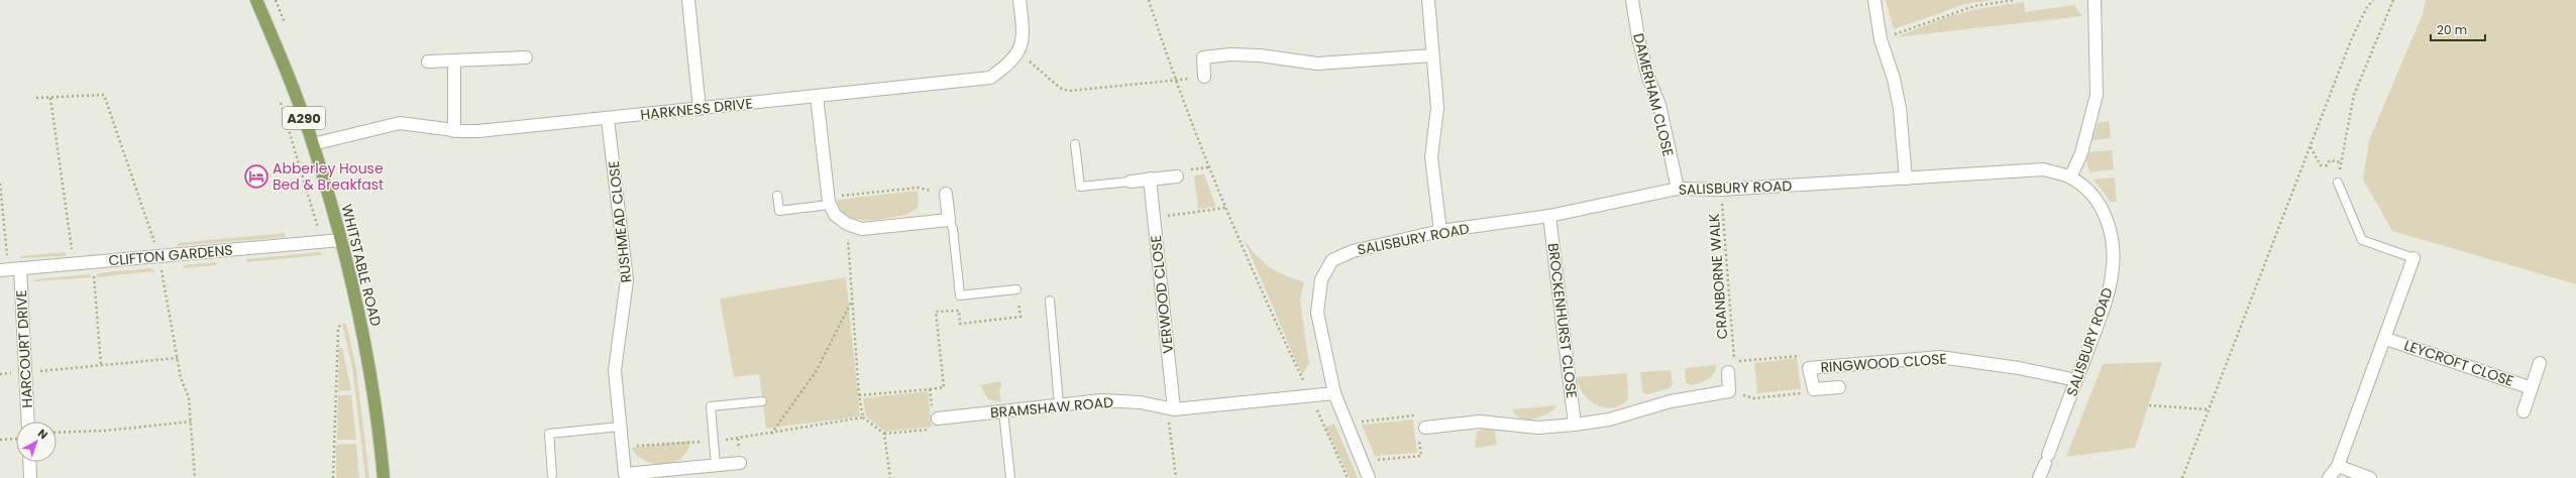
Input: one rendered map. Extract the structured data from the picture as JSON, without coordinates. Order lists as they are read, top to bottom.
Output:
{
  "streets": {
    "main road": ["A290", "WHITSTABLE ROAD"],
    "street": [
      "DAMERHAM CLOSE",
      "HARKNESS DRIVE",
      "SALISBURY ROAD",
      "RUSHMEAD CLOSE",
      "CLIFTON GARDENS",
      "VERWOOD CLOSE",
      "BROCKENHURST CLOSE",
      "HARCOURT DRIVE",
      "RINGWOOD CLOSE",
      "LEYCROFT CLOSE",
      "BRAMSHAW ROAD"
    ],
    "path": ["CRANBORNE WALK"]
  },
  "crossings": [
    ["DAMERHAM CLOSE", "SALISBURY ROAD"],
    ["HARKNESS DRIVE", "RUSHMEAD CLOSE"],
    ["HARKNESS DRIVE", "WHITSTABLE ROAD"],
    ["SALISBURY ROAD", "CRANBORNE WALK"],
    ["SALISBURY ROAD", "BROCKENHURST CLOSE"],
    ["SALISBURY ROAD", "RINGWOOD CLOSE"],
    ["SALISBURY ROAD", "BRAMSHAW ROAD"],
    ["CLIFTON GARDENS", "WHITSTABLE ROAD"],
    ["CLIFTON GARDENS", "HARCOURT DRIVE"],
    ["VERWOOD CLOSE", "BRAMSHAW ROAD"]
  ],
  "places": {
    "hotel": ["Abberley House Bed & Breakfast"]
  },
  "scale_bar": "20 m",
  "north": "top right"
}
